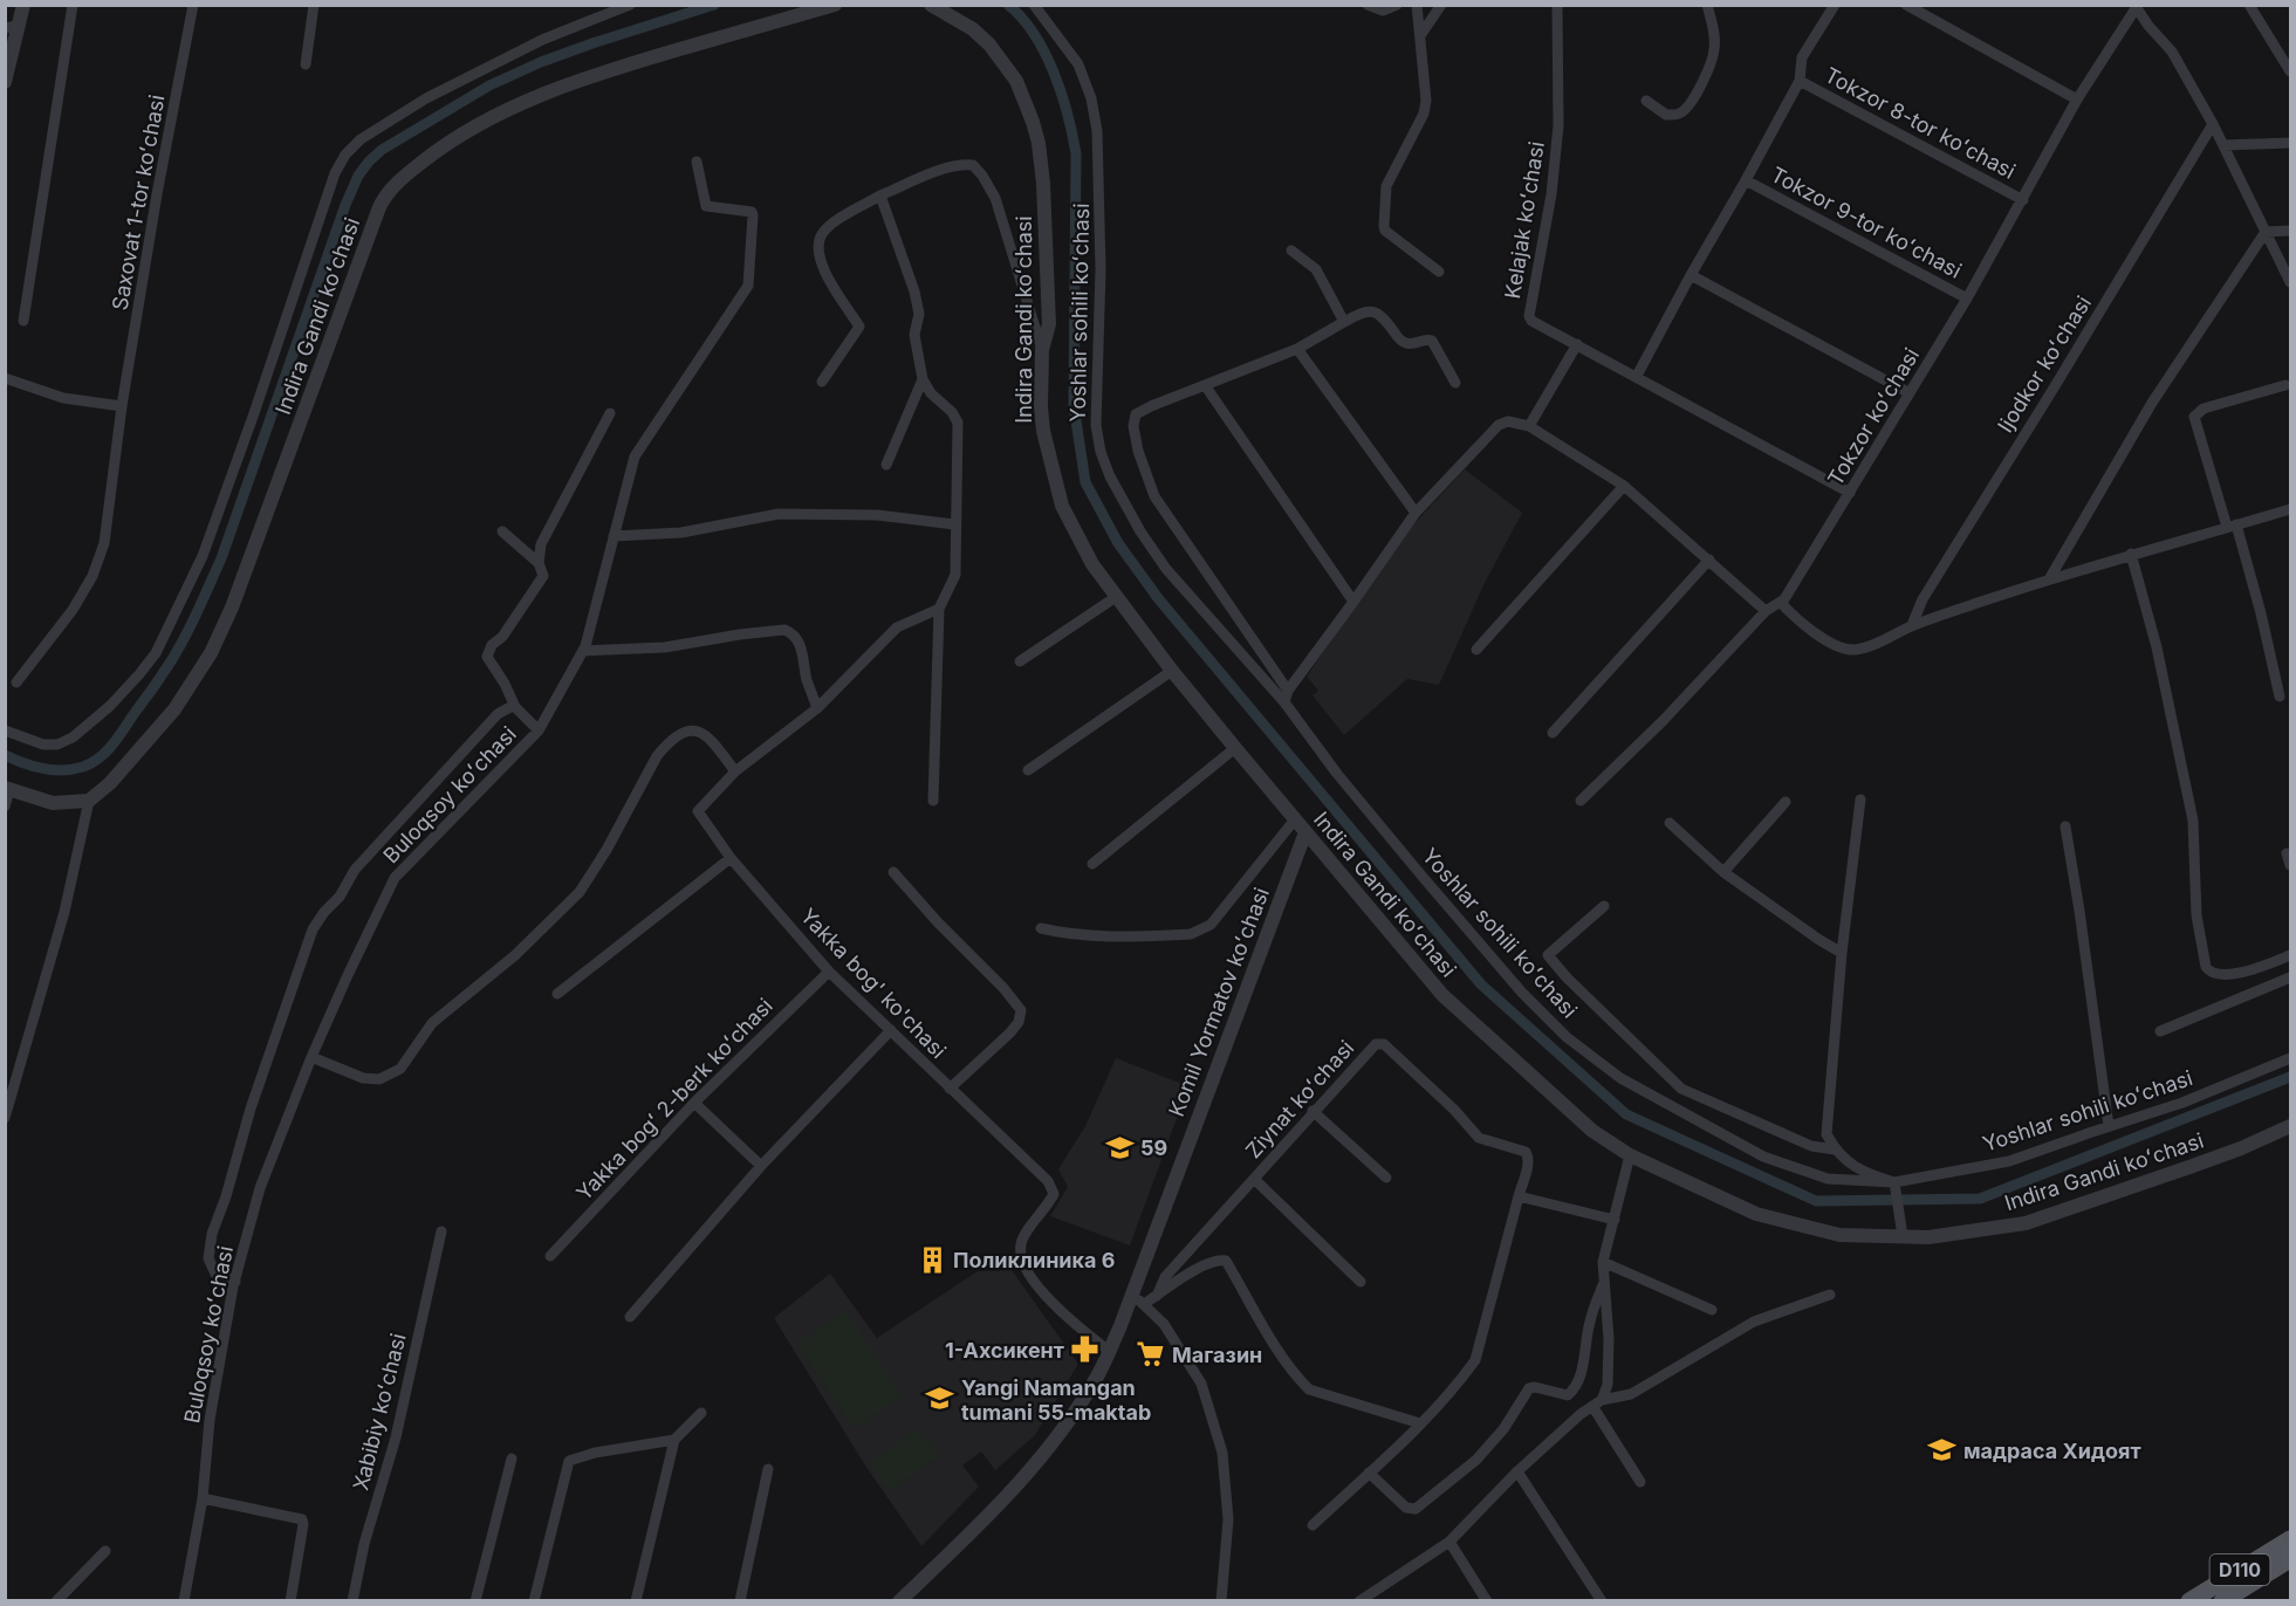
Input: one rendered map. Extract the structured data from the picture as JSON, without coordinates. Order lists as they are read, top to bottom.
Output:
{
  "streets": {
    "main road": ["D110"],
    "street": [
      "Tokzor 8-tor koʻchasi",
      "Saxovat 1-tor koʻchasi",
      "Kelajak koʻchasi",
      "Tokzor 9-tor koʻchasi",
      "Yoshlar sohili koʻchasi",
      "Indira Gandi koʻchasi",
      "Ijodkor koʻchasi",
      "Tokzor koʻchasi",
      "Buloqsoy koʻchasi",
      "Yakka bog' ko'chasi",
      "Komil Yormatov koʻchasi",
      "Yakka bogʻ 2-berk koʻchasi",
      "Ziynat koʻchasi",
      "Xabibiy koʻchasi"
    ]
  },
  "crossings": [
    ["Tokzor 8-tor koʻchasi", "Tokzor koʻchasi"],
    ["Kelajak koʻchasi", "Tokzor koʻchasi"],
    ["Tokzor 9-tor koʻchasi", "Tokzor koʻchasi"],
    ["Indira Gandi koʻchasi", "Komil Yormatov koʻchasi"],
    ["Yakka bog' ko'chasi", "Komil Yormatov koʻchasi"],
    ["Yakka bog' ko'chasi", "Yakka bogʻ 2-berk koʻchasi"]
  ],
  "places": {
    "school or university": ["59", "Yangi Namangan tumani 55-maktab", "мадраса Хидоят"],
    "building": ["Поликлиника 6"],
    "pharmacy": ["1-Ахсикент"],
    "supermarket": ["Магазин"]
  }
}
